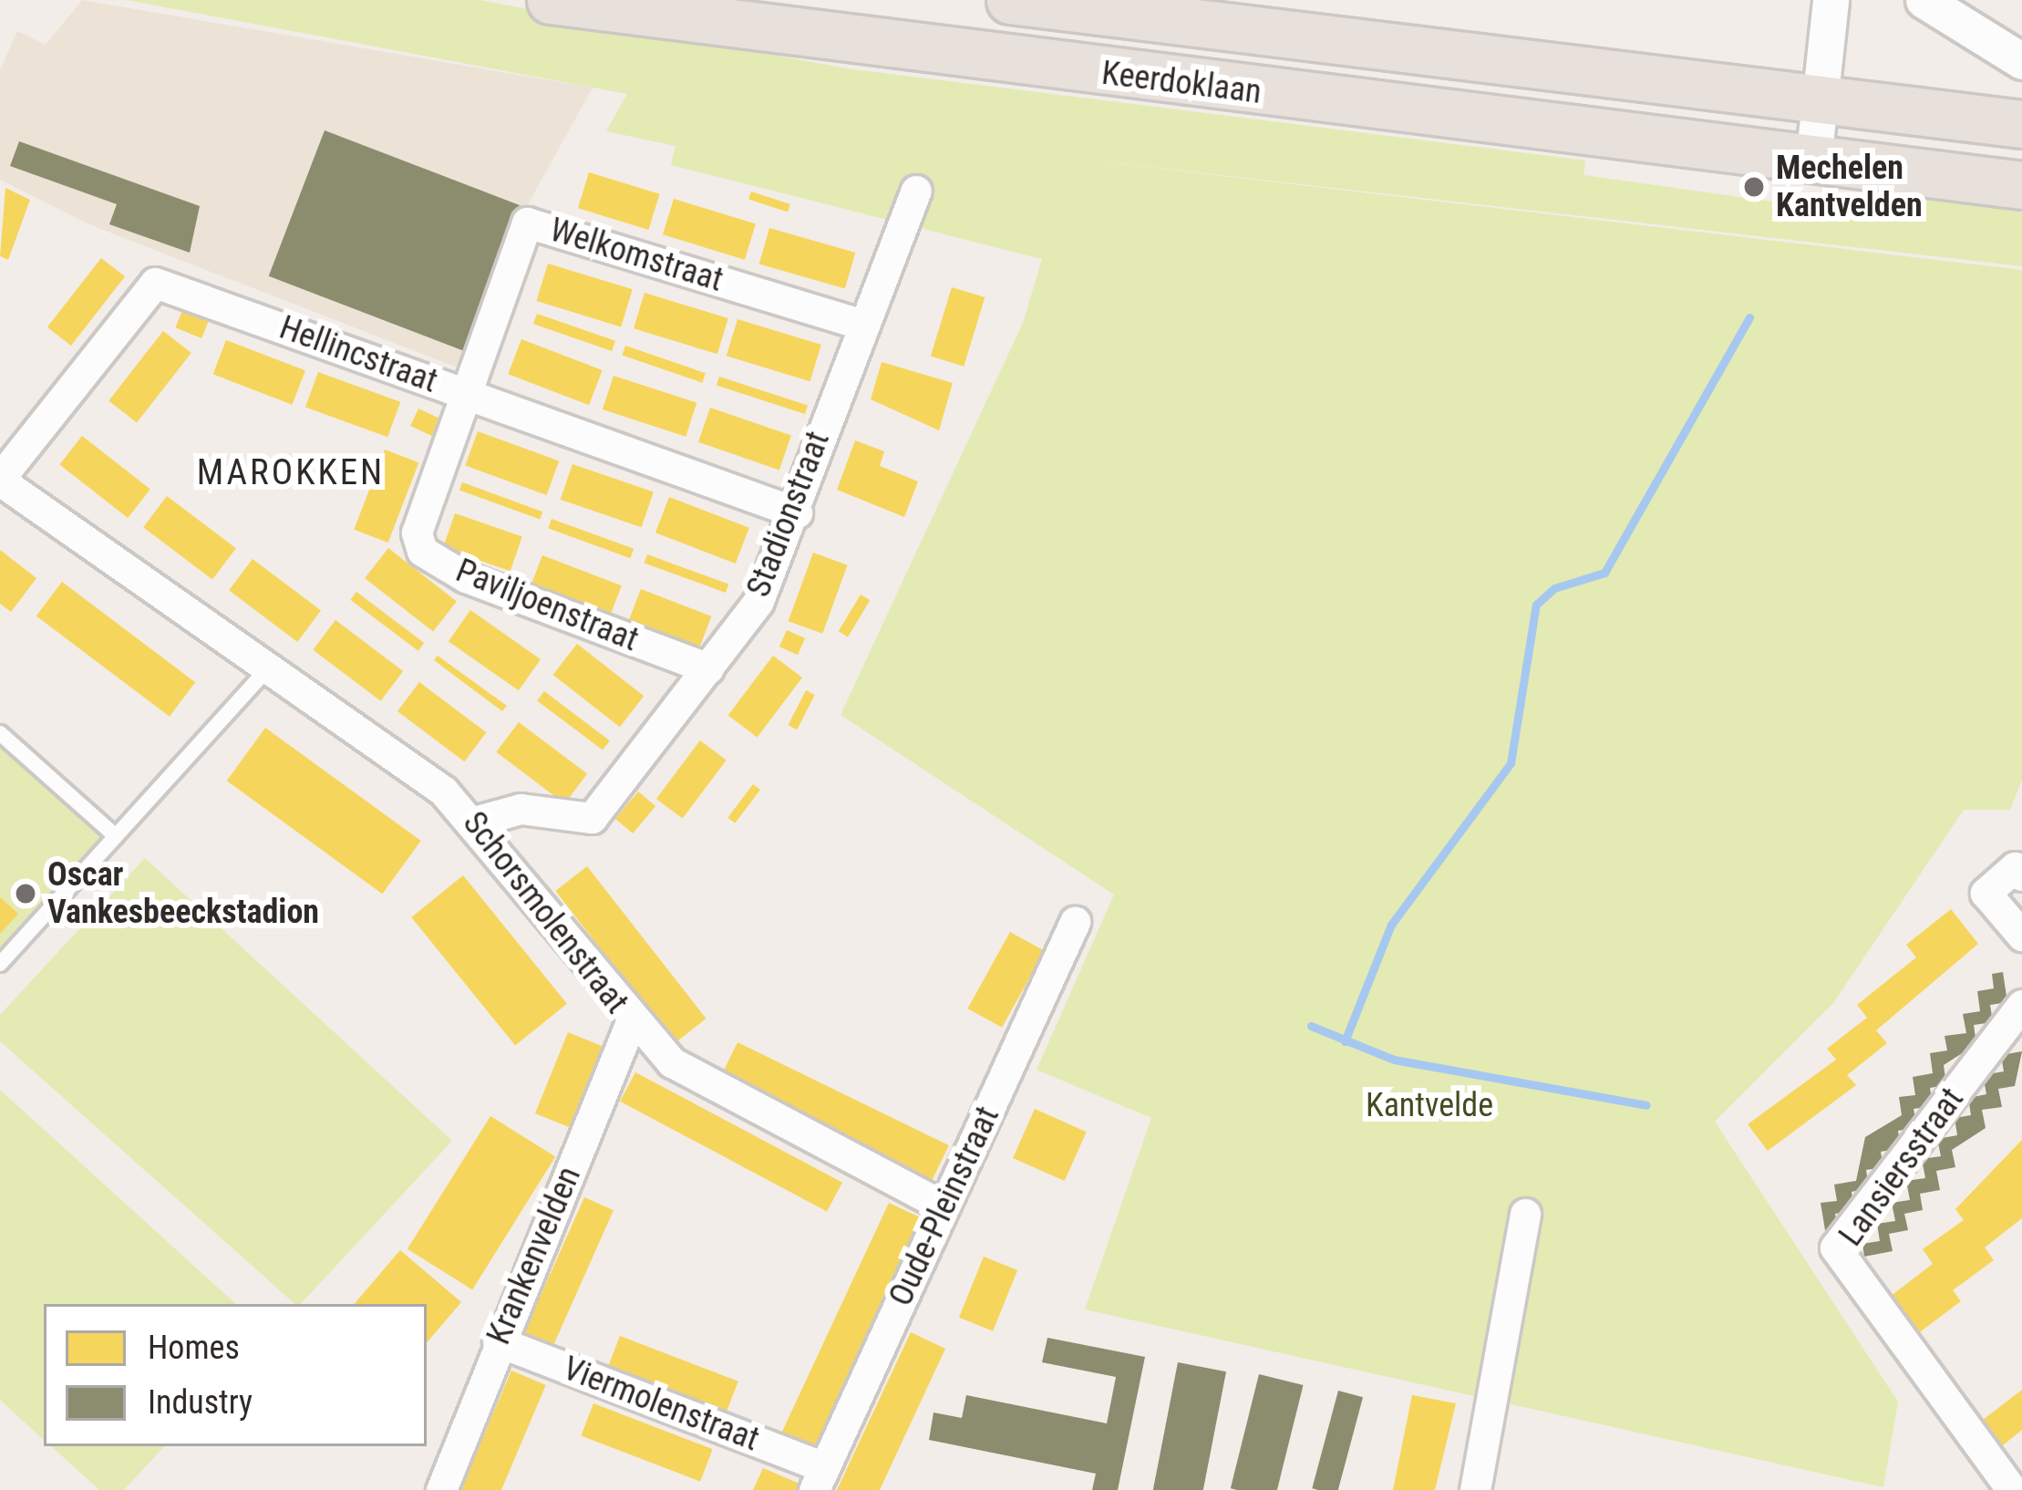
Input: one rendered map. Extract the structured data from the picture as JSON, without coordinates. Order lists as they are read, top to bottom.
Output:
{
  "streets": {
    "main road": ["Keerdoklaan"],
    "street": [
      "Welkomstraat",
      "Hellincstraat",
      "Stadionstraat",
      "Paviljoenstraat",
      "Schorsmolenstraat",
      "Lansiersstraat",
      "Oude-Pleinstraat",
      "Krankenvelden",
      "Viermolenstraat"
    ]
  },
  "crossings": [
    ["Welkomstraat", "Hellincstraat"],
    ["Welkomstraat", "Stadionstraat"],
    ["Welkomstraat", "Paviljoenstraat"],
    ["Hellincstraat", "Stadionstraat"],
    ["Hellincstraat", "Paviljoenstraat"],
    ["Hellincstraat", "Schorsmolenstraat"],
    ["Stadionstraat", "Paviljoenstraat"],
    ["Stadionstraat", "Schorsmolenstraat"],
    ["Schorsmolenstraat", "Oude-Pleinstraat"],
    ["Schorsmolenstraat", "Krankenvelden"],
    ["Oude-Pleinstraat", "Viermolenstraat"],
    ["Krankenvelden", "Viermolenstraat"]
  ],
  "districts": ["MAROKKEN"],
  "parks": ["Kantvelde"],
  "places": ["Mechelen Kantvelden", "Oscar Vankesbeeckstadion"],
  "legend": ["Homes", "Industry"]
}
